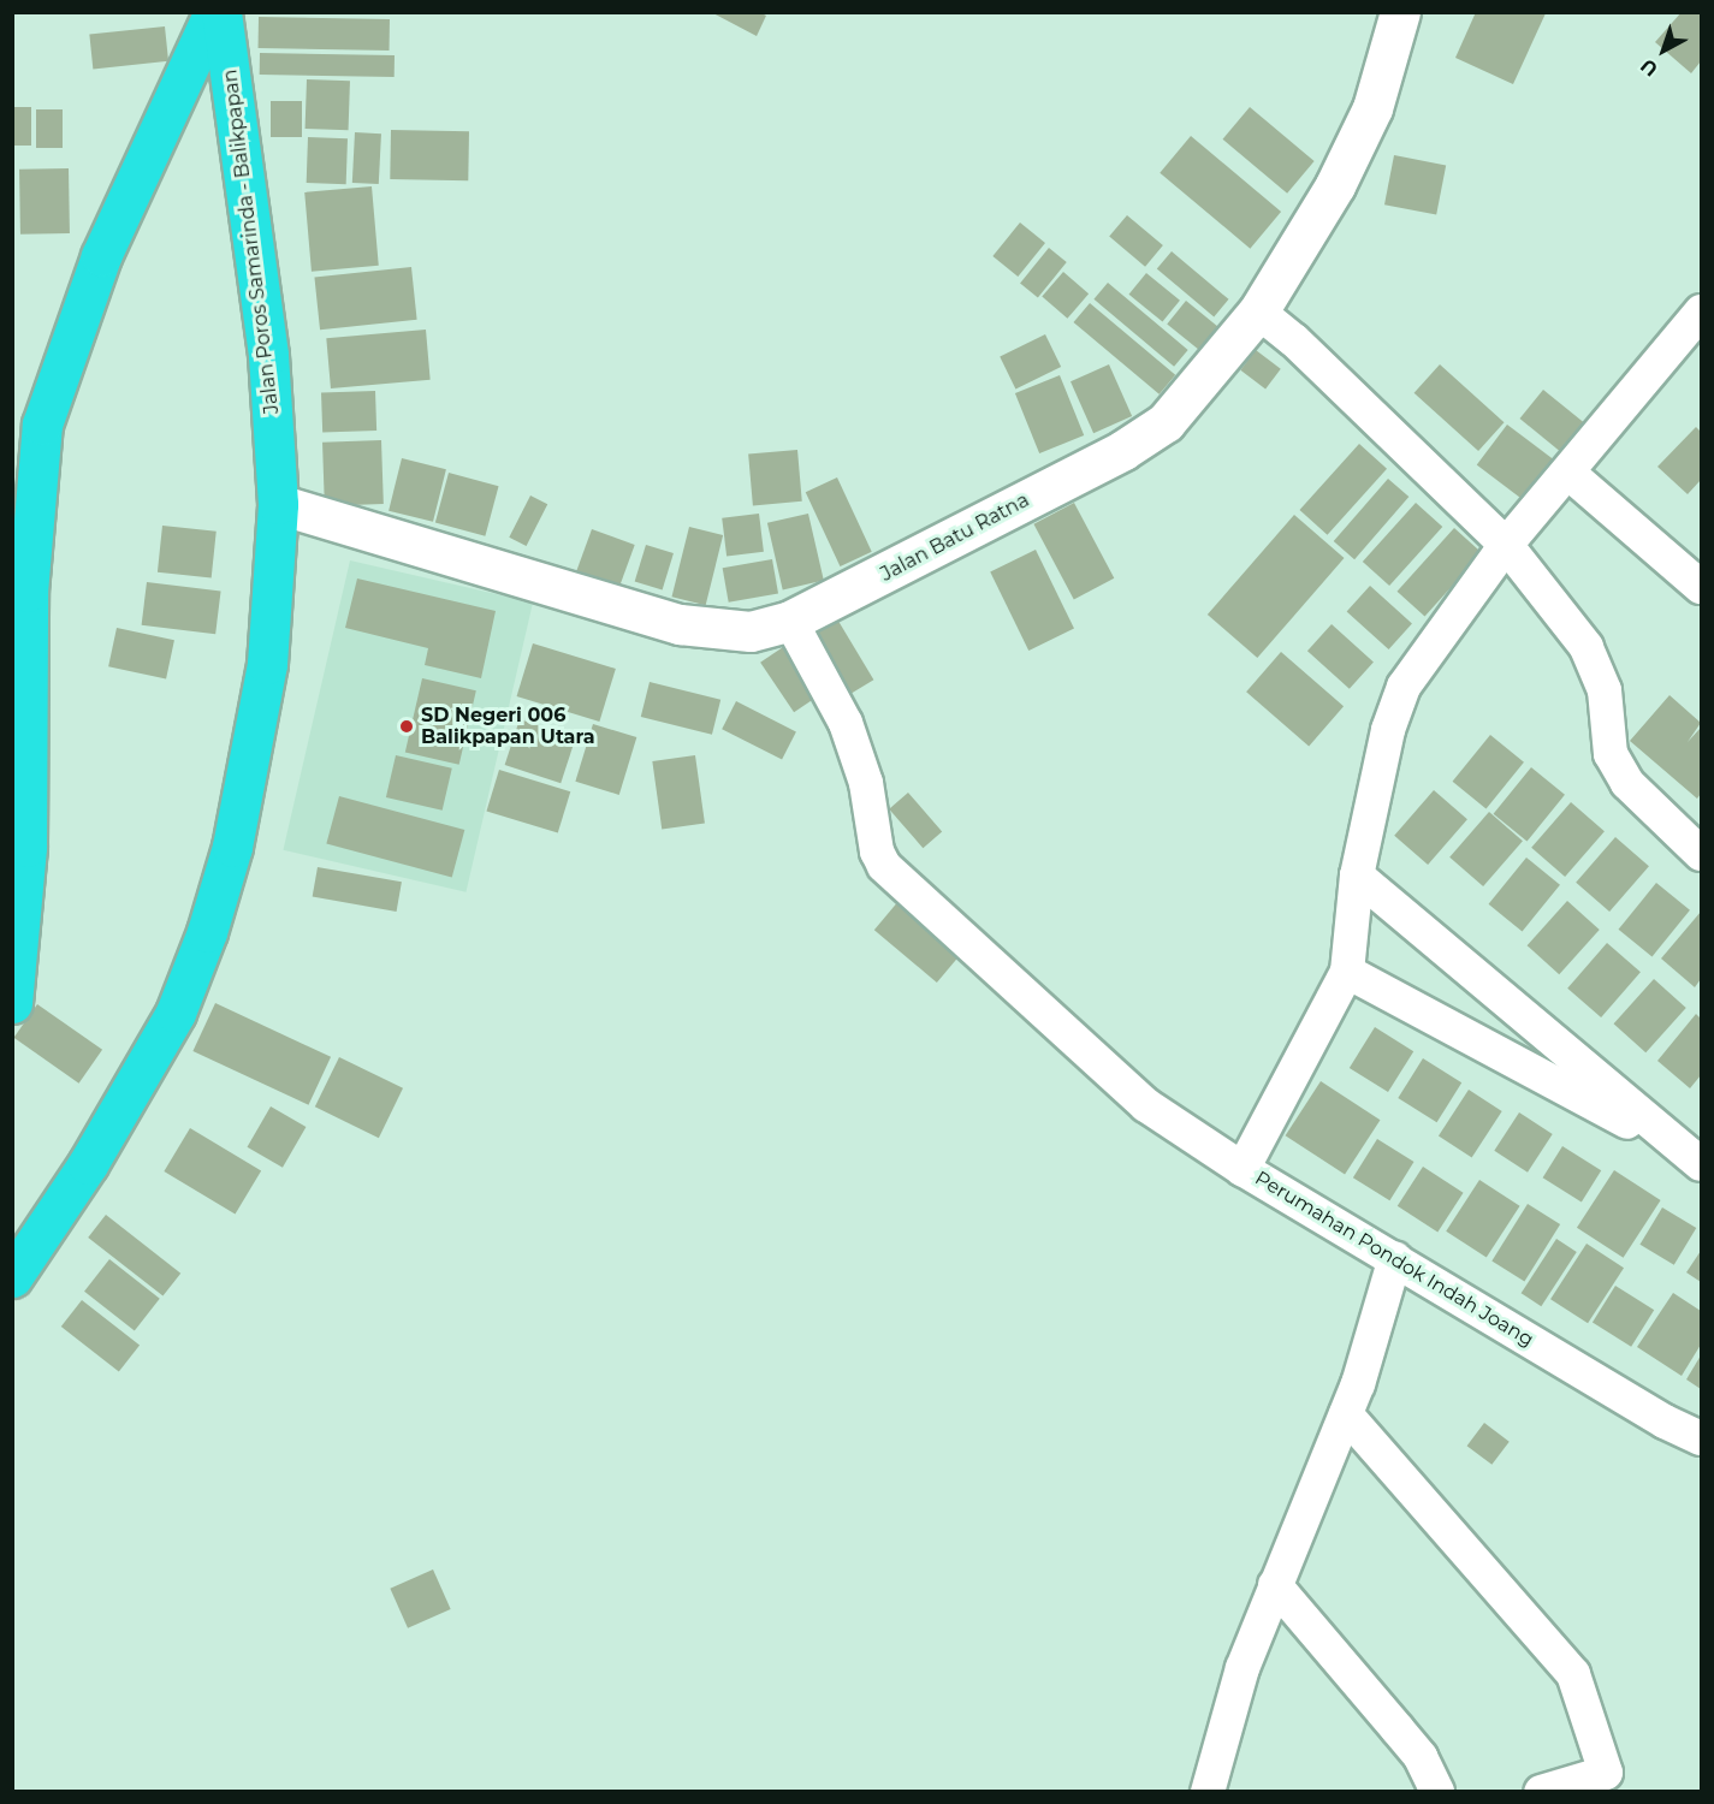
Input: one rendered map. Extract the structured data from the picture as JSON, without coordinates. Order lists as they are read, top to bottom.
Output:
{
  "streets": {
    "highway": ["Jalan Poros Samarinda - Balikpapan"],
    "street": ["Jalan Batu Ratna", "Perumahan Pondok Indah Joang"]
  },
  "crossings": [
    ["Jalan Poros Samarinda - Balikpapan", "Jalan Batu Ratna"]
  ],
  "places": ["SD Negeri 006 Balikpapan Utara"],
  "north": "bottom left"
}
